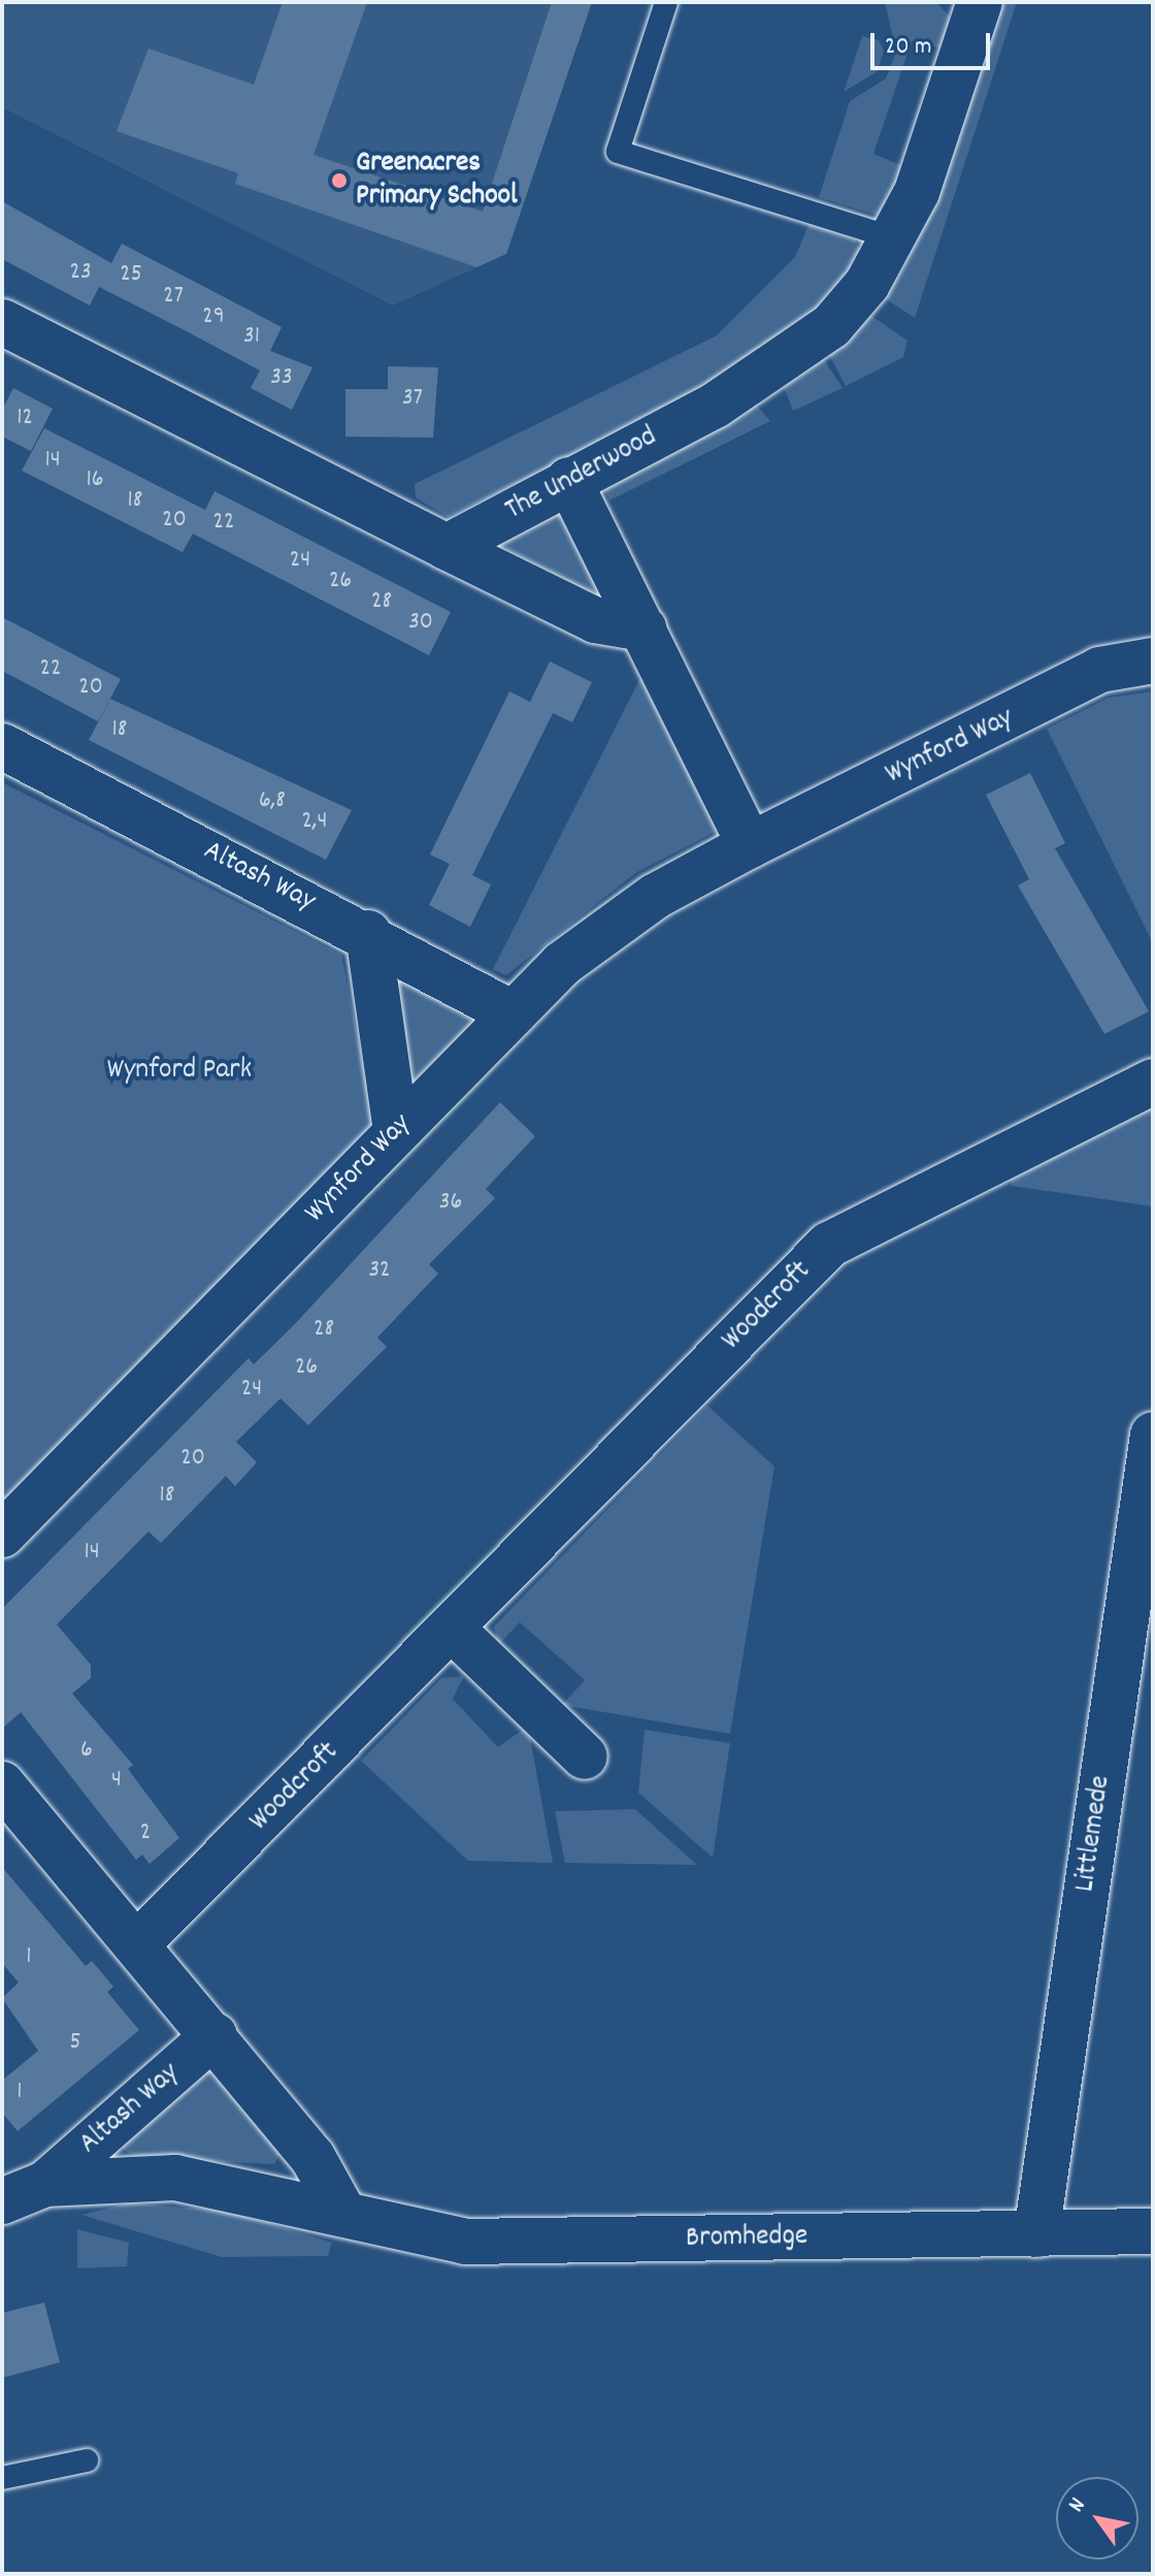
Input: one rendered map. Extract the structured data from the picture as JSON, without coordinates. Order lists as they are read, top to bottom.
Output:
{
  "streets": {
    "street": [
      "The Underwood",
      "Wynford Way",
      "Altash Way",
      "Woodcroft",
      "Littlemede",
      "Bromhedge"
    ]
  },
  "crossings": [
    ["Wynford Way", "Altash Way"],
    ["Altash Way", "Bromhedge"],
    ["Littlemede", "Bromhedge"]
  ],
  "parks": ["Wynford Park"],
  "places": ["Greenacres Primary School"],
  "house_numbers": [
    "23",
    "25",
    "27",
    "29",
    "31",
    "33",
    "37",
    "12",
    "14",
    "16",
    "18",
    "20",
    "22",
    "24",
    "26",
    "28",
    "30",
    "22",
    "20",
    "18",
    "6,8",
    "2,4",
    "36",
    "32",
    "28",
    "26",
    "24",
    "20",
    "18",
    "14",
    "6",
    "4",
    "2",
    "1",
    "5",
    "1"
  ],
  "scale_bar": "20 m",
  "north": "top left"
}
